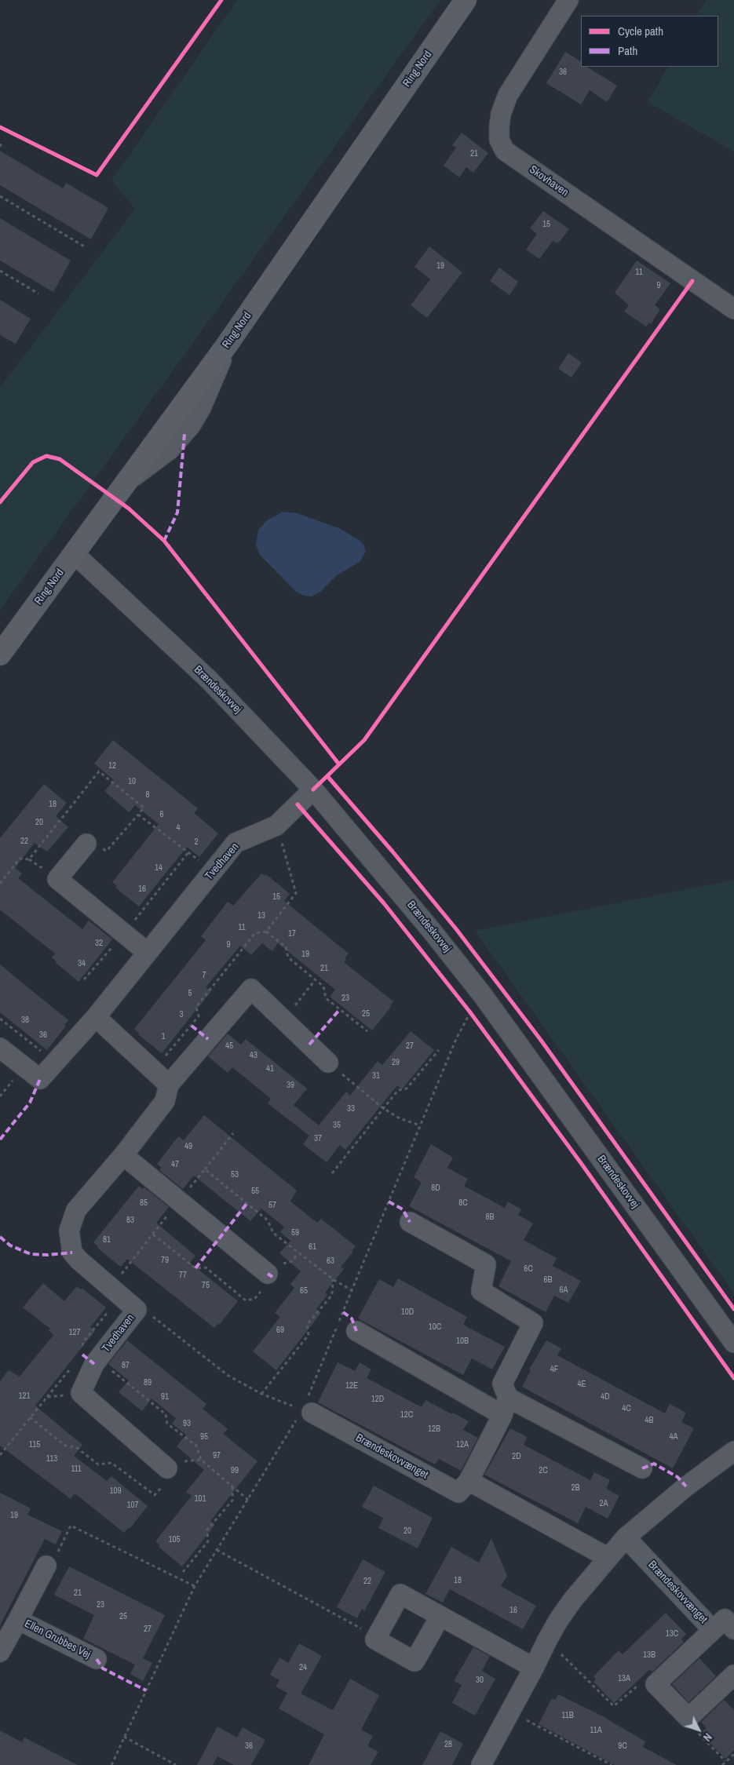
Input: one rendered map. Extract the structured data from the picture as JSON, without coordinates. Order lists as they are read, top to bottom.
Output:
{
  "streets": {
    "main road": ["Ring Nord"],
    "street": [
      "Skovhaven",
      "Brændeskovvej",
      "Tvedhaven",
      "Brændeskovvænget",
      "Ellen Grubbes Vej"
    ]
  },
  "crossings": [
    ["Ring Nord", "Brændeskovvej"],
    ["Brændeskovvej", "Tvedhaven"]
  ],
  "house_numbers": [
    "36",
    "21",
    "15",
    "19",
    "11",
    "9",
    "12",
    "10",
    "8",
    "18",
    "6",
    "20",
    "4",
    "22",
    "2",
    "14",
    "16",
    "15",
    "13",
    "11",
    "17",
    "32",
    "9",
    "19",
    "34",
    "21",
    "7",
    "5",
    "23",
    "25",
    "3",
    "38",
    "36",
    "1",
    "45",
    "27",
    "43",
    "29",
    "41",
    "31",
    "39",
    "33",
    "35",
    "37",
    "49",
    "47",
    "53",
    "8D",
    "55",
    "85",
    "8C",
    "57",
    "8B",
    "83",
    "59",
    "81",
    "61",
    "79",
    "63",
    "6C",
    "77",
    "6B",
    "75",
    "6A",
    "65",
    "10D",
    "10C",
    "69",
    "127",
    "10B",
    "87",
    "4F",
    "89",
    "4E",
    "12E",
    "121",
    "91",
    "4D",
    "12D",
    "4C",
    "12C",
    "4B",
    "93",
    "12B",
    "95",
    "4A",
    "115",
    "12A",
    "97",
    "2D",
    "113",
    "111",
    "99",
    "2C",
    "2B",
    "109",
    "101",
    "2A",
    "107",
    "19",
    "20",
    "105",
    "18",
    "22",
    "21",
    "23",
    "16",
    "25",
    "27",
    "13C",
    "13B",
    "24",
    "13A",
    "30",
    "11B",
    "11A",
    "28",
    "36",
    "9C"
  ],
  "legend": ["Cycle path", "Path"],
  "north": "bottom right"
}
